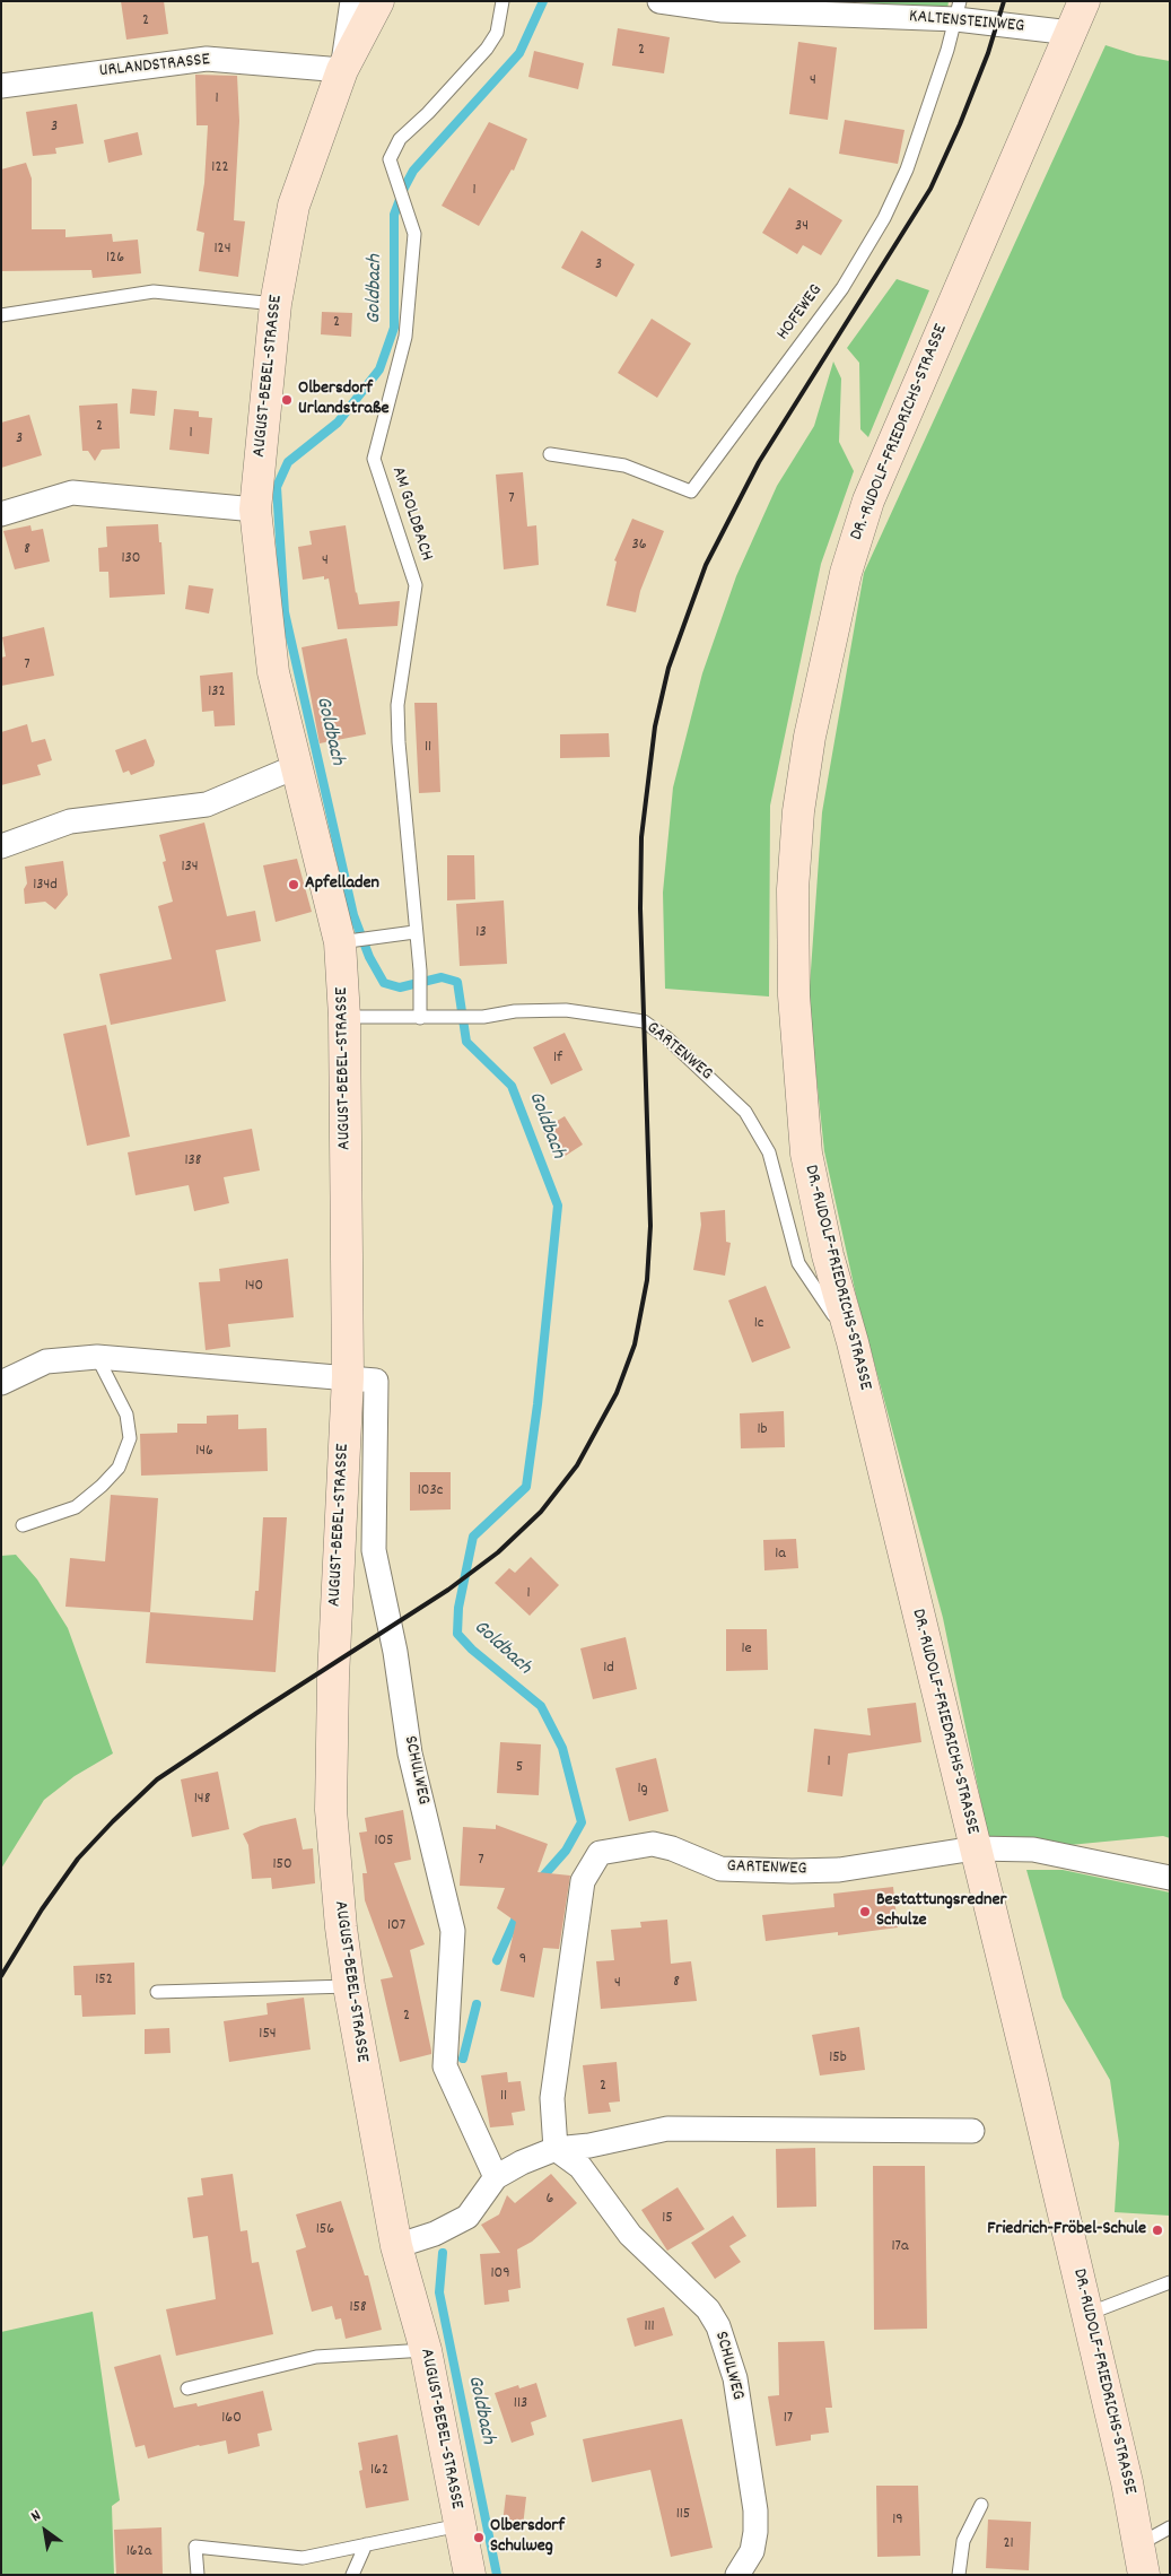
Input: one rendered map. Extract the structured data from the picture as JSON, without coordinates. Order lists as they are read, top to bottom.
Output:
{
  "streets": {
    "main road": ["AUGUST-BEBEL-STRASSE", "DR.-RUDOLF-FRIEDRICHS-STRASSE"],
    "street": [
      "KALTENSTEINWEG",
      "URLANDSTRASSE",
      "GARTENWEG",
      "SCHULWEG"
    ],
    "lane": ["HOFEWEG", "AM GOLDBACH"]
  },
  "crossings": [
    ["KALTENSTEINWEG", "HOFEWEG"],
    ["KALTENSTEINWEG", "DR.-RUDOLF-FRIEDRICHS-STRASSE"],
    ["URLANDSTRASSE", "AUGUST-BEBEL-STRASSE"],
    ["AUGUST-BEBEL-STRASSE", "GARTENWEG"],
    ["AUGUST-BEBEL-STRASSE", "SCHULWEG"],
    ["DR.-RUDOLF-FRIEDRICHS-STRASSE", "GARTENWEG"],
    ["AM GOLDBACH", "GARTENWEG"],
    ["GARTENWEG", "SCHULWEG"]
  ],
  "water": ["Goldbach"],
  "places": [
    "Olbersdorf Urlandstraße",
    "Apfelladen",
    "Bestattungsredner Schulze",
    "Friedrich-Fröbel-Schule",
    "Olbersdorf Schulweg"
  ],
  "house_numbers": [
    "2",
    "2",
    "4",
    "1",
    "3",
    "122",
    "1",
    "34",
    "124",
    "126",
    "3",
    "2",
    "2",
    "1",
    "3",
    "7",
    "36",
    "8",
    "130",
    "4",
    "7",
    "132",
    "11",
    "134",
    "134d",
    "13",
    "1f",
    "138",
    "140",
    "1c",
    "1b",
    "146",
    "103c",
    "1a",
    "1",
    "1e",
    "1d",
    "1",
    "5",
    "1g",
    "148",
    "105",
    "7",
    "150",
    "107",
    "9",
    "152",
    "8",
    "4",
    "2",
    "154",
    "15b",
    "2",
    "11",
    "6",
    "15",
    "156",
    "17a",
    "109",
    "158",
    "111",
    "113",
    "160",
    "17",
    "162",
    "115",
    "19",
    "21",
    "162a"
  ],
  "north": "top left"
}
